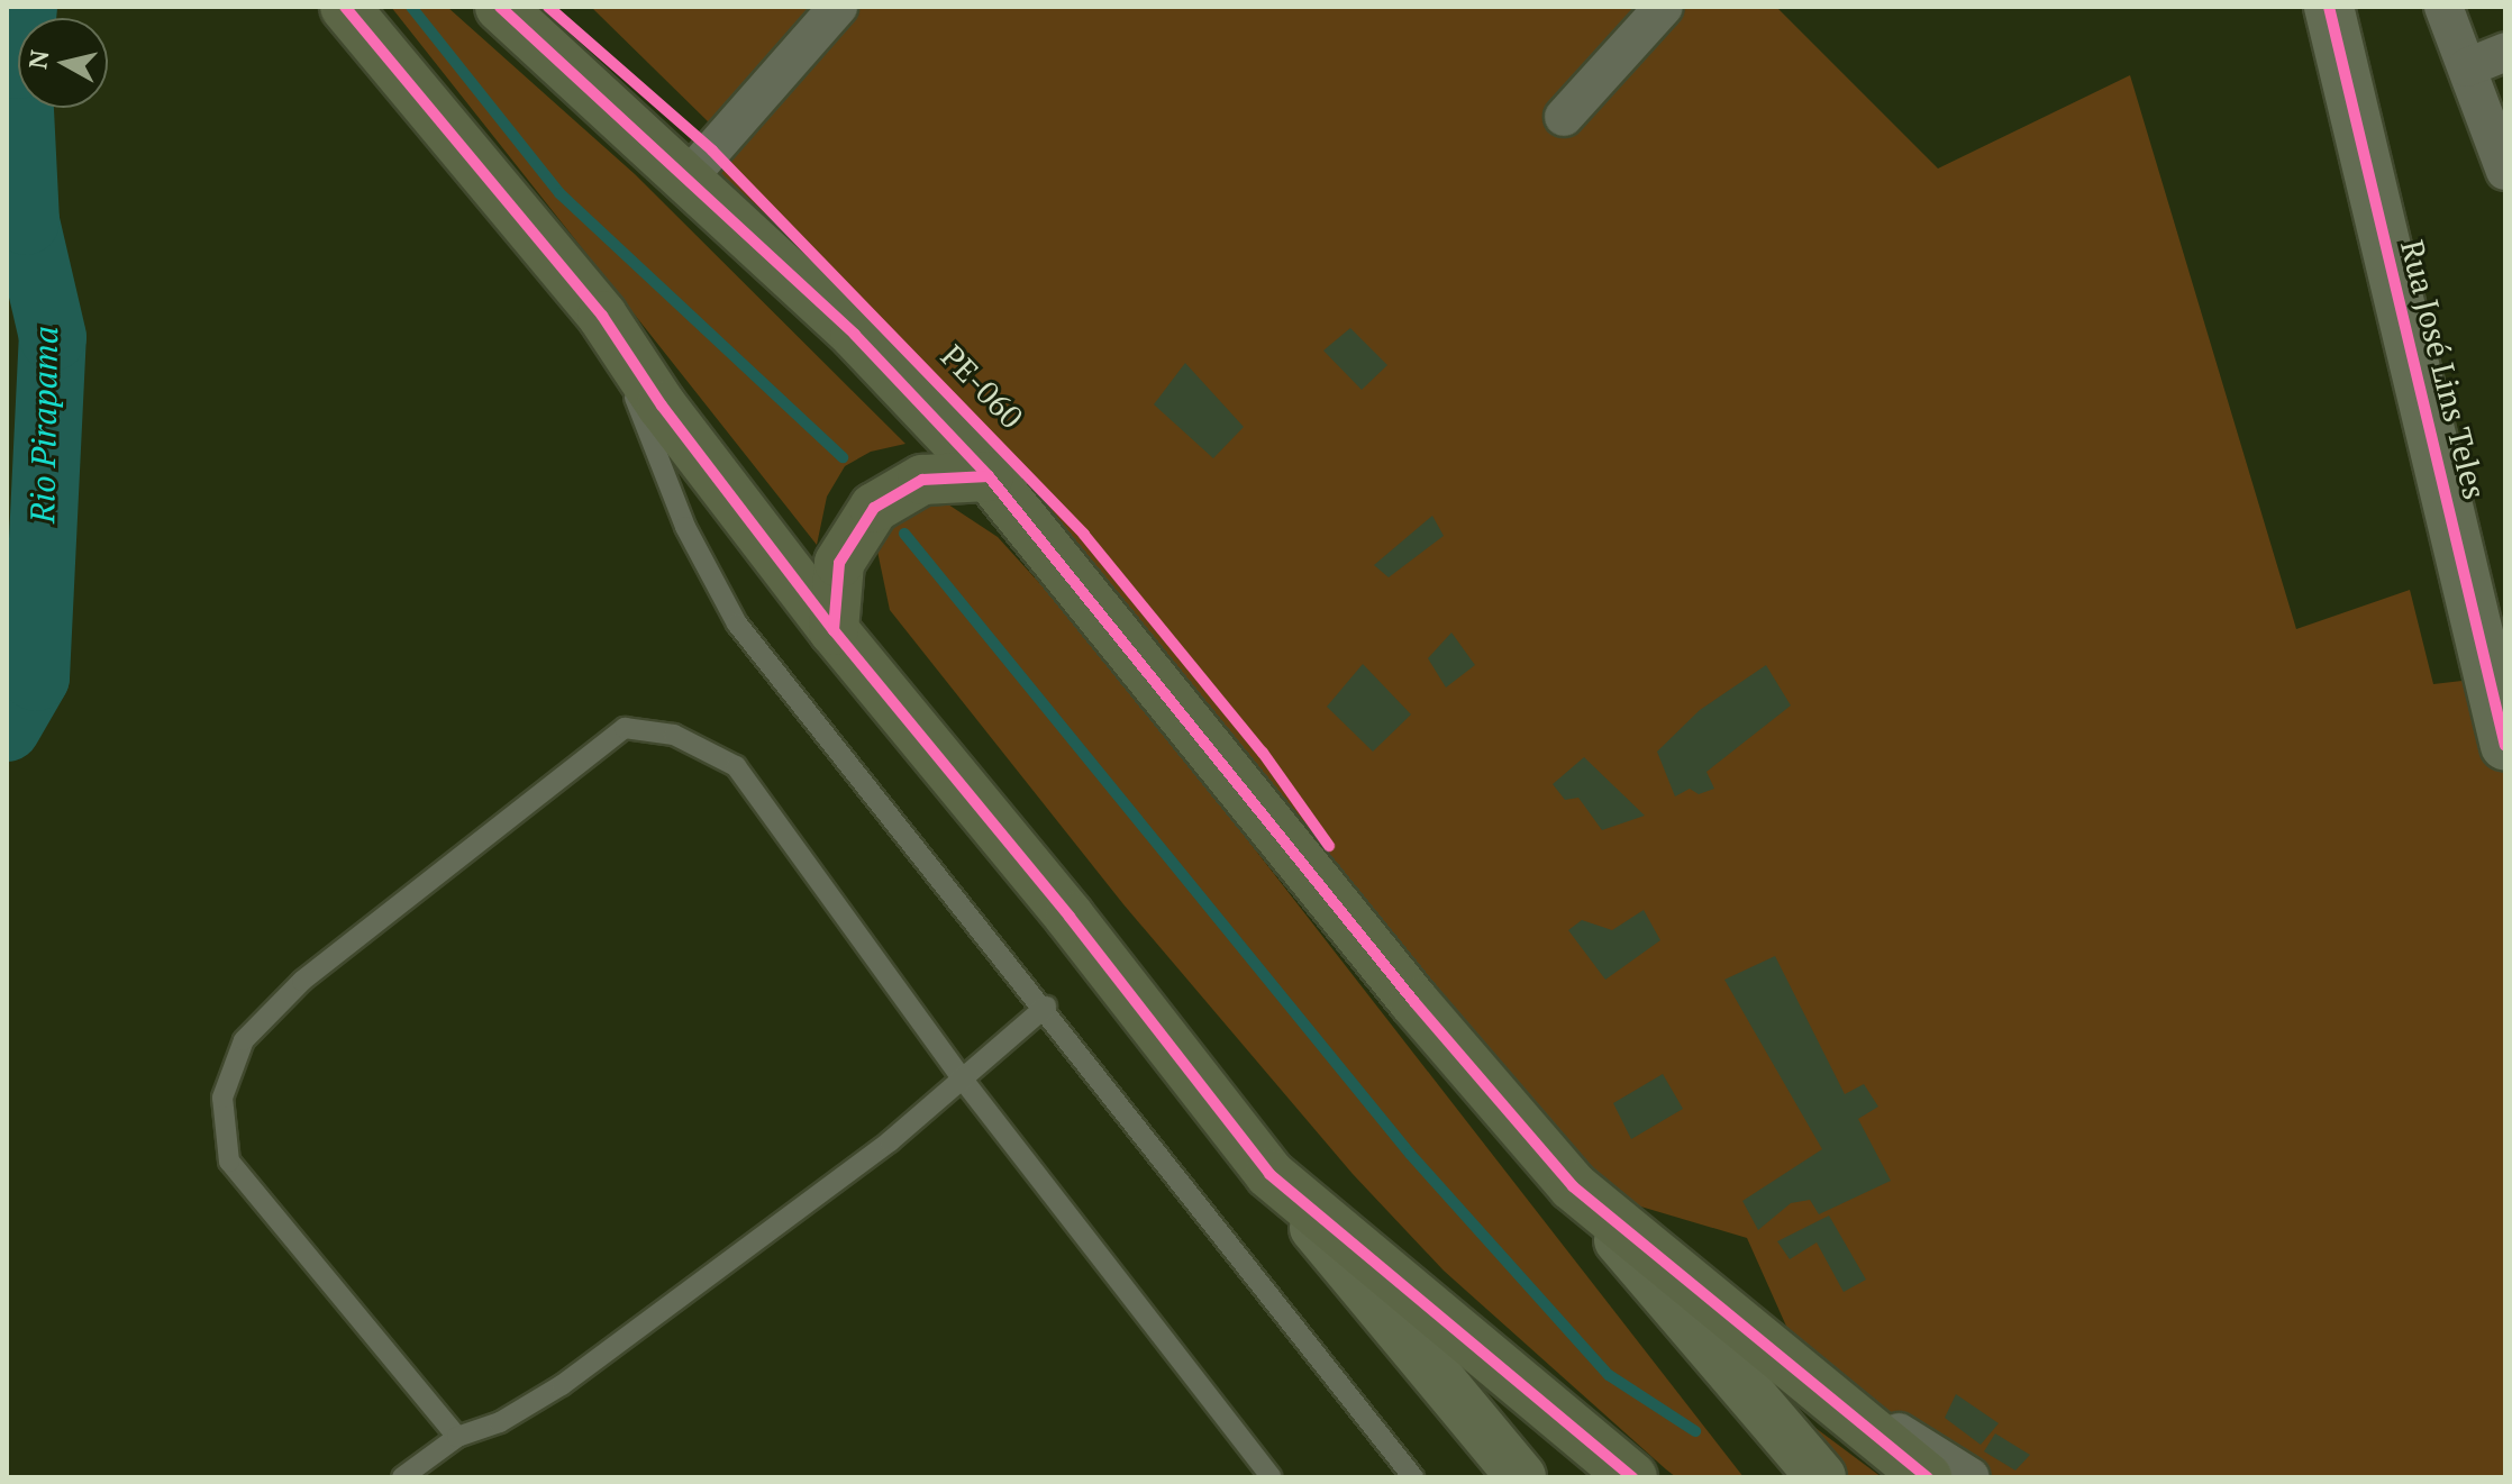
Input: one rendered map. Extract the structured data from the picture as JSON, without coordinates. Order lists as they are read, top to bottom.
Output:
{
  "streets": {
    "highway": ["PE-060"],
    "street": ["Rua José Lins Teles"],
    "cycle path": ["PE-060"]
  },
  "water": ["Rio Pirapama"],
  "north": "left"
}
